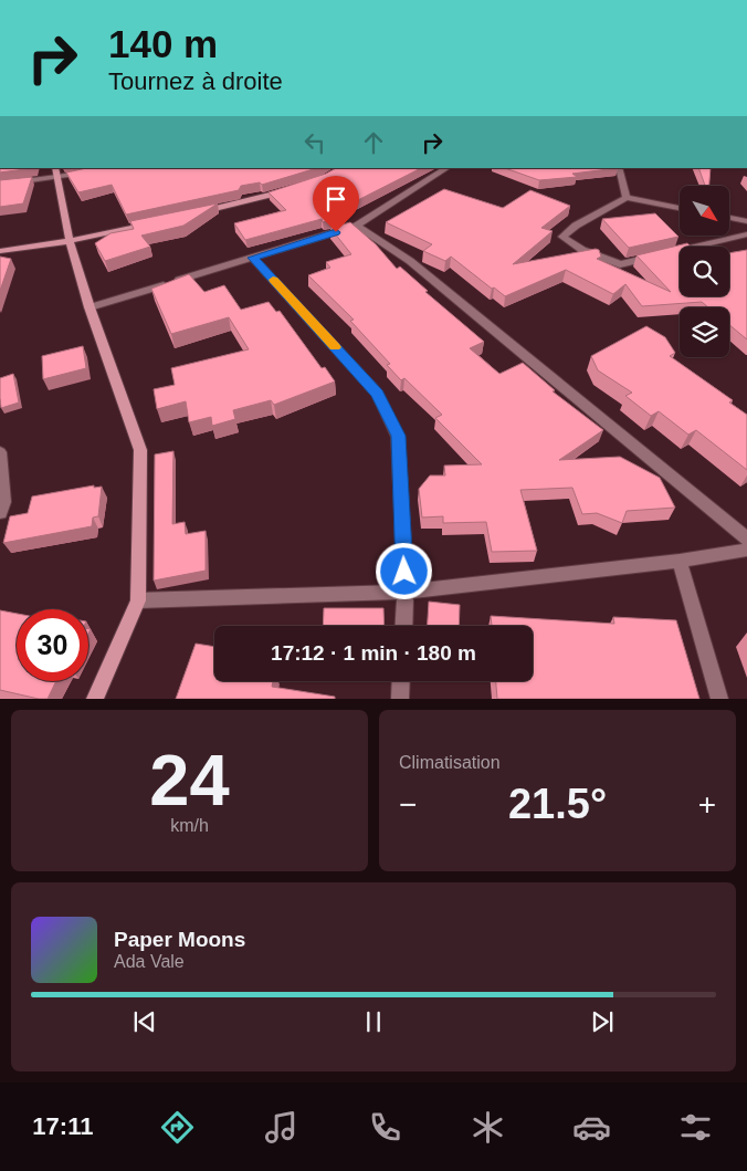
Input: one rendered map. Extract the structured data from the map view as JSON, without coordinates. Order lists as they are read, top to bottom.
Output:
{
  "north": "bottom right",
  "page": {
    "turn": ["140 m", "Tournez à droite"],
    "limit": "30",
    "trip": "17:12 · 1 min · 180 m",
    "tile": [
      ["24", "km/h"],
      "Climatisation"
    ],
    "heat": ["−", "21.5°", "+"],
    "song": ["Paper Moons", "Ada Vale"],
    "tabs": "17:11"
  }
}
